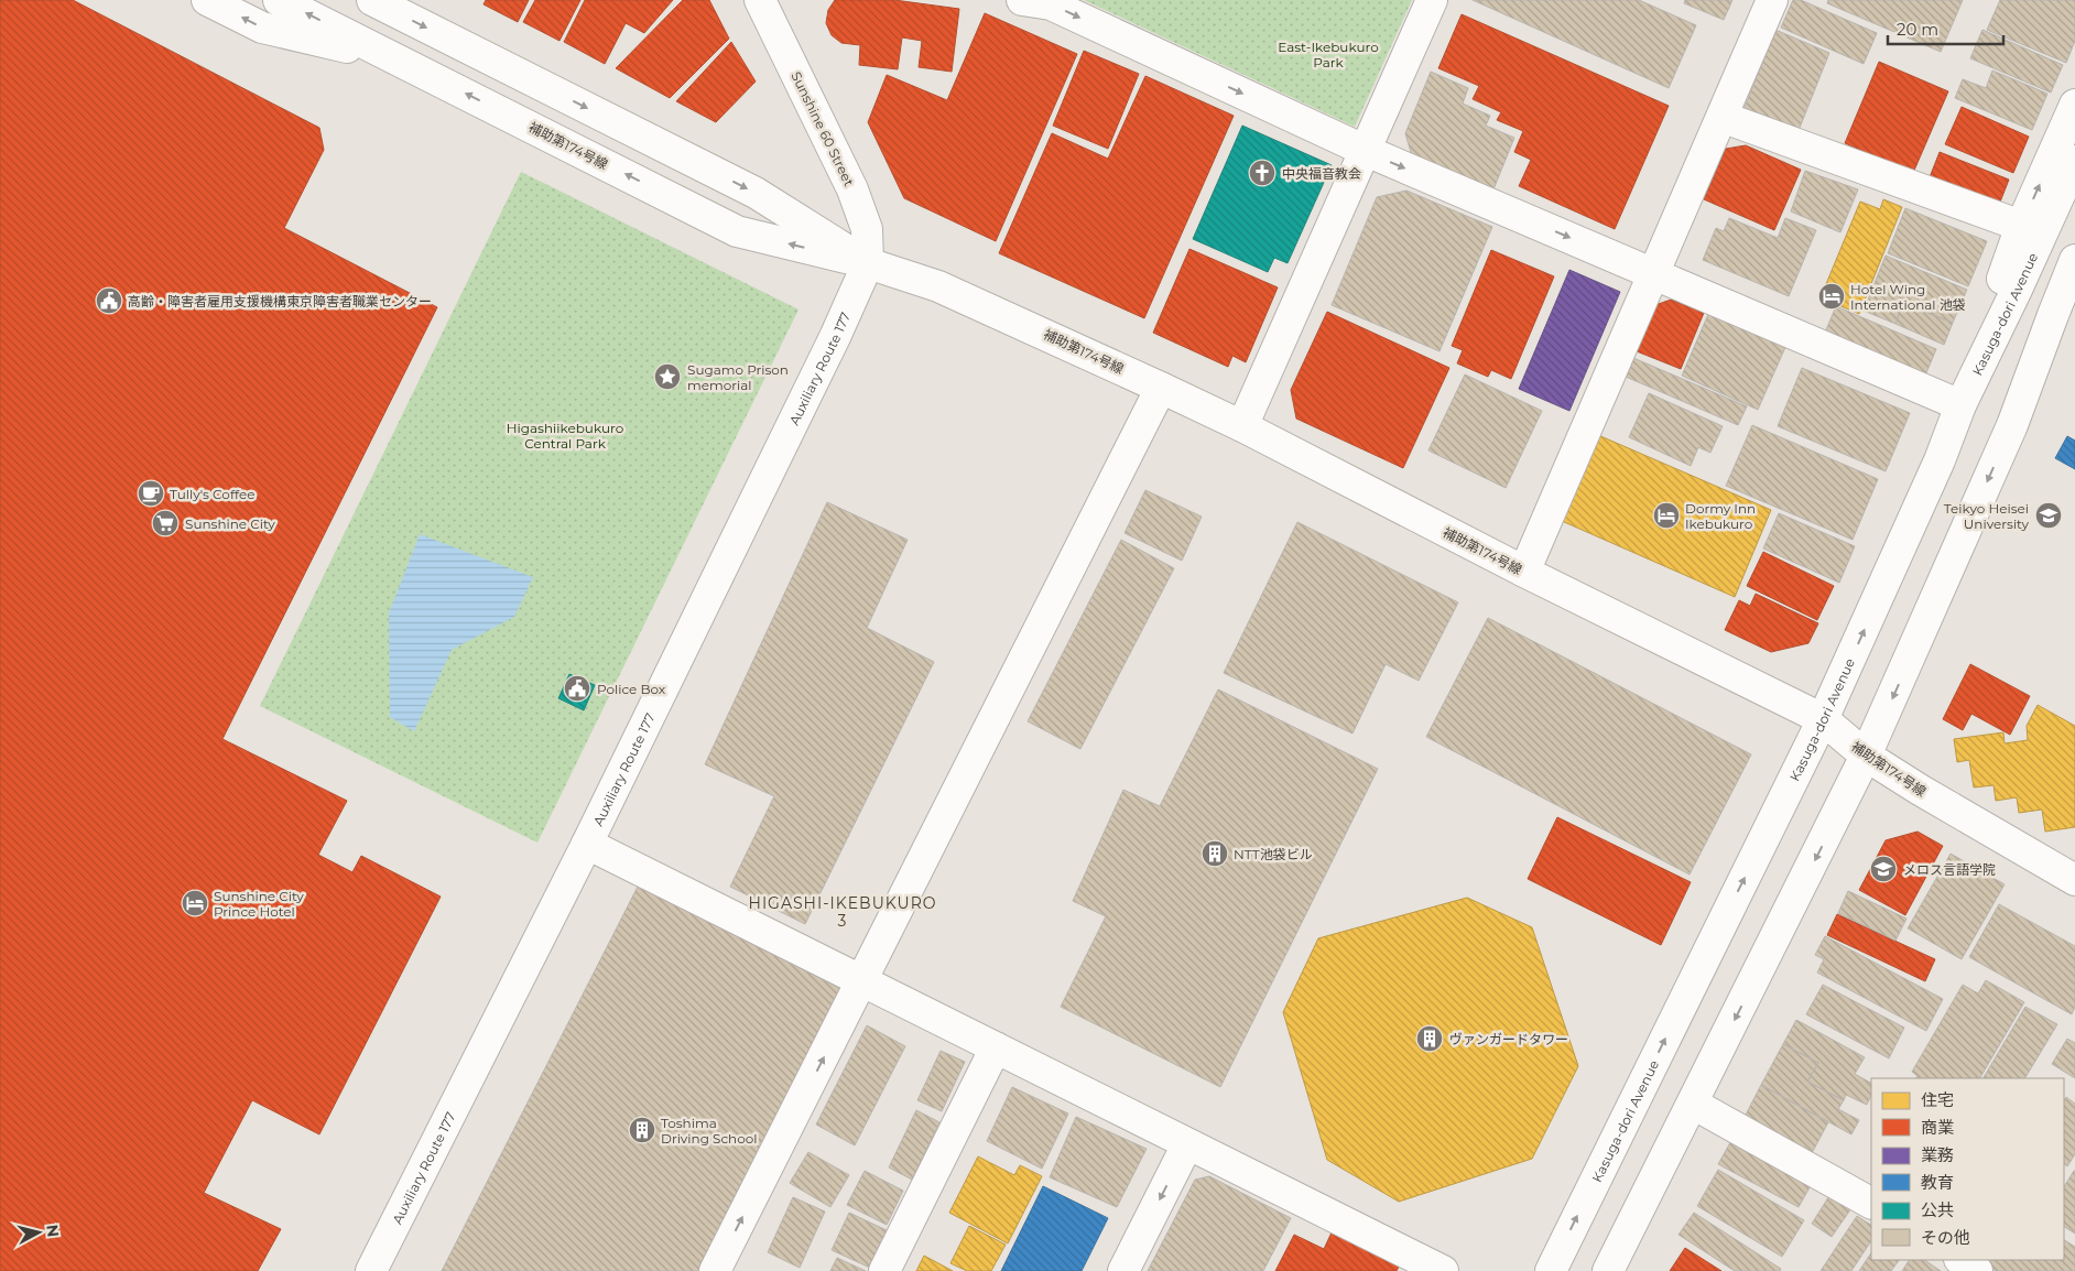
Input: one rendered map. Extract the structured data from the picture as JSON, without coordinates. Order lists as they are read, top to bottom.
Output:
{
  "streets": {
    "main road": [
      "Sunshine 60 Street",
      "補助第174号線",
      "Kasuga-dori Avenue",
      "Auxiliary Route 177"
    ]
  },
  "crossings": [
    ["Sunshine 60 Street", "補助第174号線"],
    ["Sunshine 60 Street", "Auxiliary Route 177"],
    ["補助第174号線", "Kasuga-dori Avenue"],
    ["補助第174号線", "Auxiliary Route 177"]
  ],
  "districts": ["HIGASHI-IKEBUKURO 3"],
  "parks": ["East-Ikebukuro Park", "Higashiikebukuro Central Park"],
  "places": {
    "church": ["中央福音教会"],
    "hotel": ["Hotel Wing International 池袋", "Dormy Inn Ikebukuro", "Sunshine City Prince Hotel"],
    "public building": ["高齢・障害者雇用支援機構東京障害者職業センター", "Police Box"],
    "place": ["Sugamo Prison memorial"],
    "cafe": ["Tully's Coffee"],
    "school or university": ["Teikyo Heisei University", "メロス言語学院"],
    "supermarket": ["Sunshine City"],
    "building": ["NTT池袋ビル", "ヴァンガードタワー", "Toshima Driving School"]
  },
  "legend": [
    "住宅",
    "商業",
    "業務",
    "教育",
    "公共",
    "その他"
  ],
  "scale_bar": "20 m",
  "north": "right"
}
